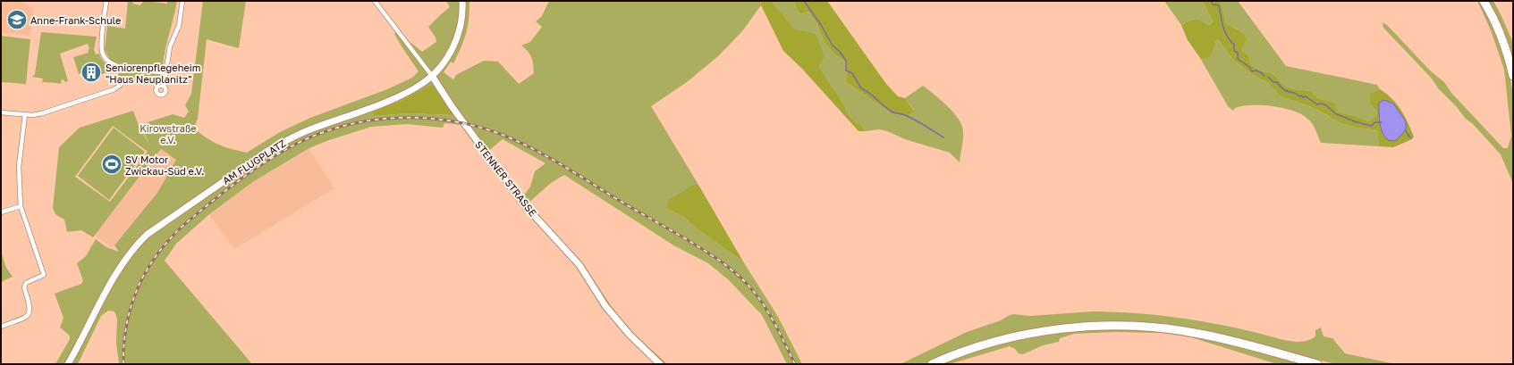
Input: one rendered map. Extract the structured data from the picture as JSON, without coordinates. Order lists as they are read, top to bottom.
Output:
{
  "streets": {
    "main road": ["AM FLUGPLATZ", "STENNER STRASSE"]
  },
  "crossings": [
    ["AM FLUGPLATZ", "STENNER STRASSE"]
  ],
  "parks": ["Kirowstraße e.V."],
  "places": {
    "school or university": ["Anne-Frank-Schule"],
    "building": ["Seniorenpflegeheim \"Haus Neuplanitz\""],
    "sports": ["SV Motor Zwickau-Süd e.V."]
  }
}
